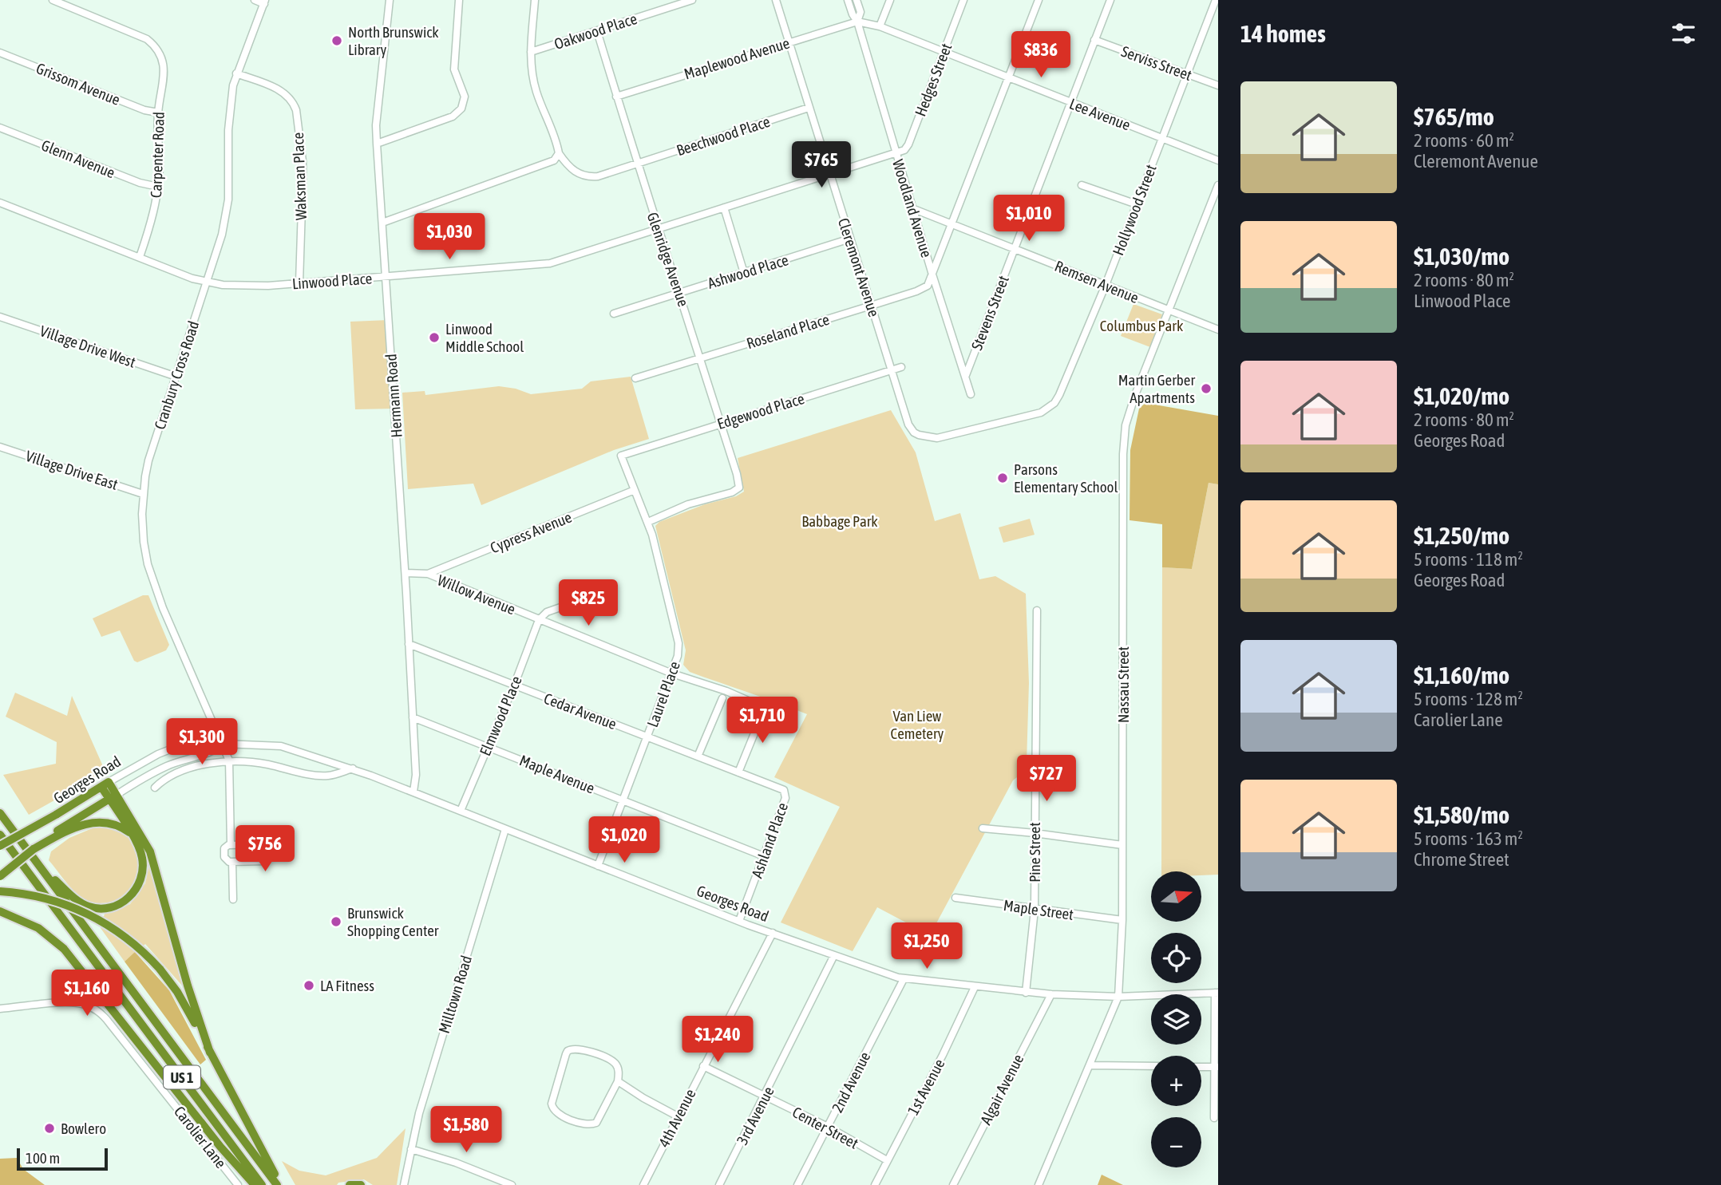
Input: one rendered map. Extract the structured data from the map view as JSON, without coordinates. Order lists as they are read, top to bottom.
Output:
{
  "streets": {
    "highway": ["Georges Road", "US 1"],
    "street": [
      "Oakwood Place",
      "Maplewood Avenue",
      "Serviss Street",
      "Hedges Street",
      "Grissom Avenue",
      "Lee Avenue",
      "Beechwood Place",
      "Carpenter Road",
      "Glenn Avenue",
      "Waksman Place",
      "Woodland Avenue",
      "Hollywood Street",
      "Glenridge Avenue",
      "Cleremont Avenue",
      "Ashwood Place",
      "Linwood Place",
      "Remsen Avenue",
      "Stevens Street",
      "Roseland Place",
      "Village Drive West",
      "Cranbury Cross Road",
      "Hermann Road",
      "Edgewood Place",
      "Village Drive East",
      "Cypress Avenue",
      "Willow Avenue",
      "Nassau Street",
      "Laurel Place",
      "Cedar Avenue",
      "Elmwood Place",
      "Maple Avenue",
      "Ashland Place",
      "Pine Street",
      "Maple Street",
      "Milltown Road",
      "2nd Avenue",
      "1st Avenue",
      "Algair Avenue",
      "3rd Avenue",
      "4th Avenue",
      "Center Street",
      "Carolier Lane"
    ]
  },
  "crossings": [
    ["Oakwood Place", "Glenridge Avenue"],
    ["Maplewood Avenue", "Lee Avenue"],
    ["Maplewood Avenue", "Woodland Avenue"],
    ["Maplewood Avenue", "Glenridge Avenue"],
    ["Maplewood Avenue", "Cleremont Avenue"],
    ["Serviss Street", "Hollywood Street"],
    ["Serviss Street", "Stevens Street"],
    ["Hedges Street", "Lee Avenue"],
    ["Hedges Street", "Woodland Avenue"],
    ["Hedges Street", "Linwood Place"],
    ["Grissom Avenue", "Carpenter Road"],
    ["Lee Avenue", "Woodland Avenue"],
    ["Lee Avenue", "Hollywood Street"],
    ["Lee Avenue", "Stevens Street"],
    ["Beechwood Place", "Glenridge Avenue"],
    ["Beechwood Place", "Cleremont Avenue"],
    ["Carpenter Road", "Glenn Avenue"],
    ["Carpenter Road", "Linwood Place"],
    ["Waksman Place", "Linwood Place"],
    ["Waksman Place", "Cranbury Cross Road"],
    ["Woodland Avenue", "Linwood Place"],
    ["Woodland Avenue", "Remsen Avenue"],
    ["Woodland Avenue", "Stevens Street"],
    ["Woodland Avenue", "Roseland Place"],
    ["Hollywood Street", "Cleremont Avenue"],
    ["Hollywood Street", "Remsen Avenue"],
    ["Glenridge Avenue", "Ashwood Place"],
    ["Glenridge Avenue", "Linwood Place"],
    ["Glenridge Avenue", "Roseland Place"],
    ["Glenridge Avenue", "Edgewood Place"],
    ["Glenridge Avenue", "Laurel Place"],
    ["Cleremont Avenue", "Ashwood Place"],
    ["Cleremont Avenue", "Linwood Place"],
    ["Cleremont Avenue", "Roseland Place"],
    ["Cleremont Avenue", "Edgewood Place"],
    ["Linwood Place", "Cranbury Cross Road"],
    ["Linwood Place", "Hermann Road"],
    ["Remsen Avenue", "Stevens Street"],
    ["Remsen Avenue", "Nassau Street"],
    ["Village Drive West", "Cranbury Cross Road"],
    ["Cranbury Cross Road", "Village Drive East"],
    ["Cranbury Cross Road", "Georges Road"],
    ["Hermann Road", "Willow Avenue"],
    ["Hermann Road", "Cedar Avenue"],
    ["Hermann Road", "Maple Avenue"],
    ["Hermann Road", "Georges Road"],
    ["Edgewood Place", "Laurel Place"],
    ["Cypress Avenue", "Willow Avenue"],
    ["Cypress Avenue", "Laurel Place"],
    ["Willow Avenue", "Laurel Place"],
    ["Willow Avenue", "Cedar Avenue"],
    ["Willow Avenue", "Elmwood Place"],
    ["Nassau Street", "Georges Road"],
    ["Nassau Street", "Maple Street"],
    ["Laurel Place", "Cedar Avenue"],
    ["Laurel Place", "Maple Avenue"],
    ["Laurel Place", "Georges Road"],
    ["Cedar Avenue", "Elmwood Place"],
    ["Cedar Avenue", "Ashland Place"],
    ["Elmwood Place", "Maple Avenue"],
    ["Elmwood Place", "Georges Road"],
    ["Maple Avenue", "Ashland Place"],
    ["Georges Road", "Ashland Place"],
    ["Georges Road", "Pine Street"],
    ["Georges Road", "Milltown Road"],
    ["Georges Road", "2nd Avenue"],
    ["Georges Road", "1st Avenue"],
    ["Georges Road", "Algair Avenue"],
    ["Georges Road", "3rd Avenue"],
    ["Georges Road", "4th Avenue"],
    ["Pine Street", "Maple Street"],
    ["2nd Avenue", "Center Street"],
    ["1st Avenue", "Center Street"],
    ["3rd Avenue", "Center Street"],
    ["4th Avenue", "Center Street"]
  ],
  "parks": ["Columbus Park", "Babbage Park", "Van Liew Cemetery"],
  "places": [
    "North Brunswick Library",
    "Linwood Middle School",
    "Martin Gerber Apartments",
    "Parsons Elementary School",
    "Brunswick Shopping Center",
    "LA Fitness",
    "Bowlero"
  ],
  "scale_bar": "100 m",
  "north": "right",
  "page": {
    "heading": "14 homes",
    "price": [
      "$836",
      "$765",
      "$1,010",
      "$1,030",
      "$825",
      "$1,710",
      "$1,300",
      "$727",
      "$1,020",
      "$756",
      "$1,250",
      "$1,160",
      "$1,240",
      "$1,580"
    ],
    "list": [
      {
        "name": "$765/mo",
        "note": "2 rooms · 60 m² · Cleremont Avenue"
      },
      {
        "name": "$1,030/mo",
        "note": "2 rooms · 80 m² · Linwood Place"
      },
      {
        "name": "$1,020/mo",
        "note": "2 rooms · 80 m² · Georges Road"
      },
      {
        "name": "$1,250/mo",
        "note": "5 rooms · 118 m² · Georges Road"
      },
      {
        "name": "$1,160/mo",
        "note": "5 rooms · 128 m² · Carolier Lane"
      },
      {
        "name": "$1,580/mo",
        "note": "5 rooms · 163 m² · Chrome Street"
      }
    ],
    "map_buttons": ["+", "−"],
    "scale": "100 m"
  }
}
